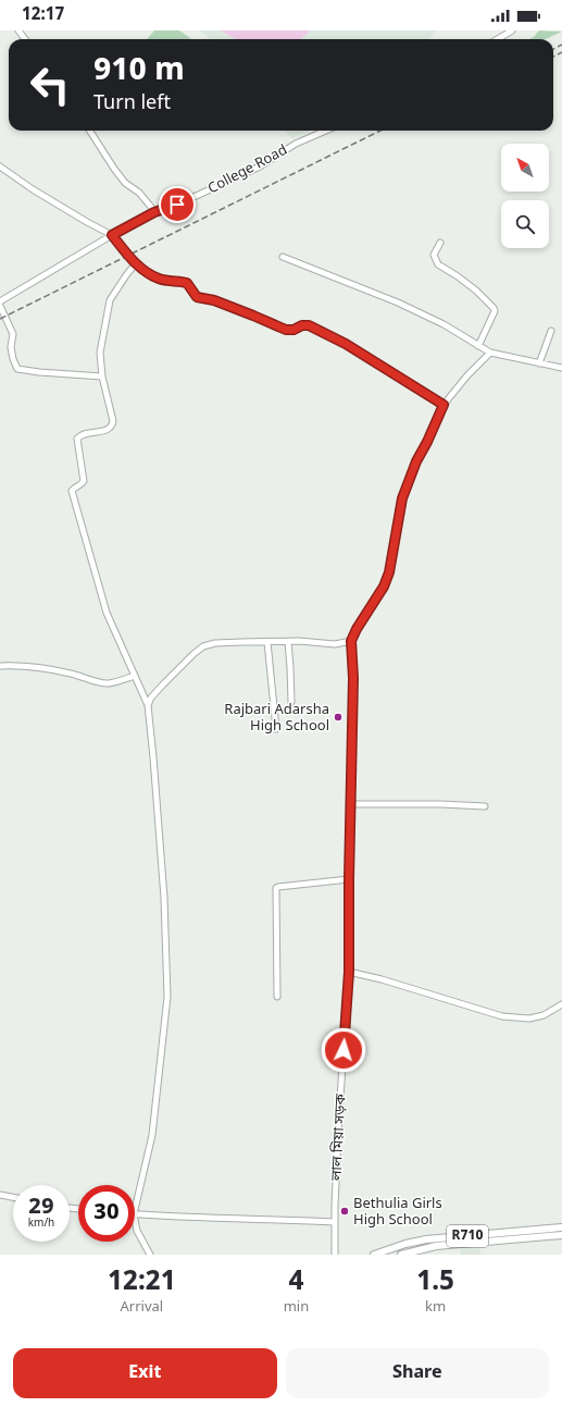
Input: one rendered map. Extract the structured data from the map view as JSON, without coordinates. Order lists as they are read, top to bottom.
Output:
{
  "streets": {
    "main road": ["R710"],
    "street": ["College Road", "লাল মিয়া সড়ক"]
  },
  "places": ["Rajbari Adarsha High School", "Bethulia Girls High School"],
  "north": "top left",
  "page": {
    "status": "12:17",
    "turn": ["910 m", "Turn left"],
    "speed": "29 km/h",
    "limit": "30",
    "eta": [
      "12:21",
      "Arrival",
      "4",
      "min",
      "1.5",
      "km"
    ],
    "buttons": ["Exit", "Share"]
  }
}
